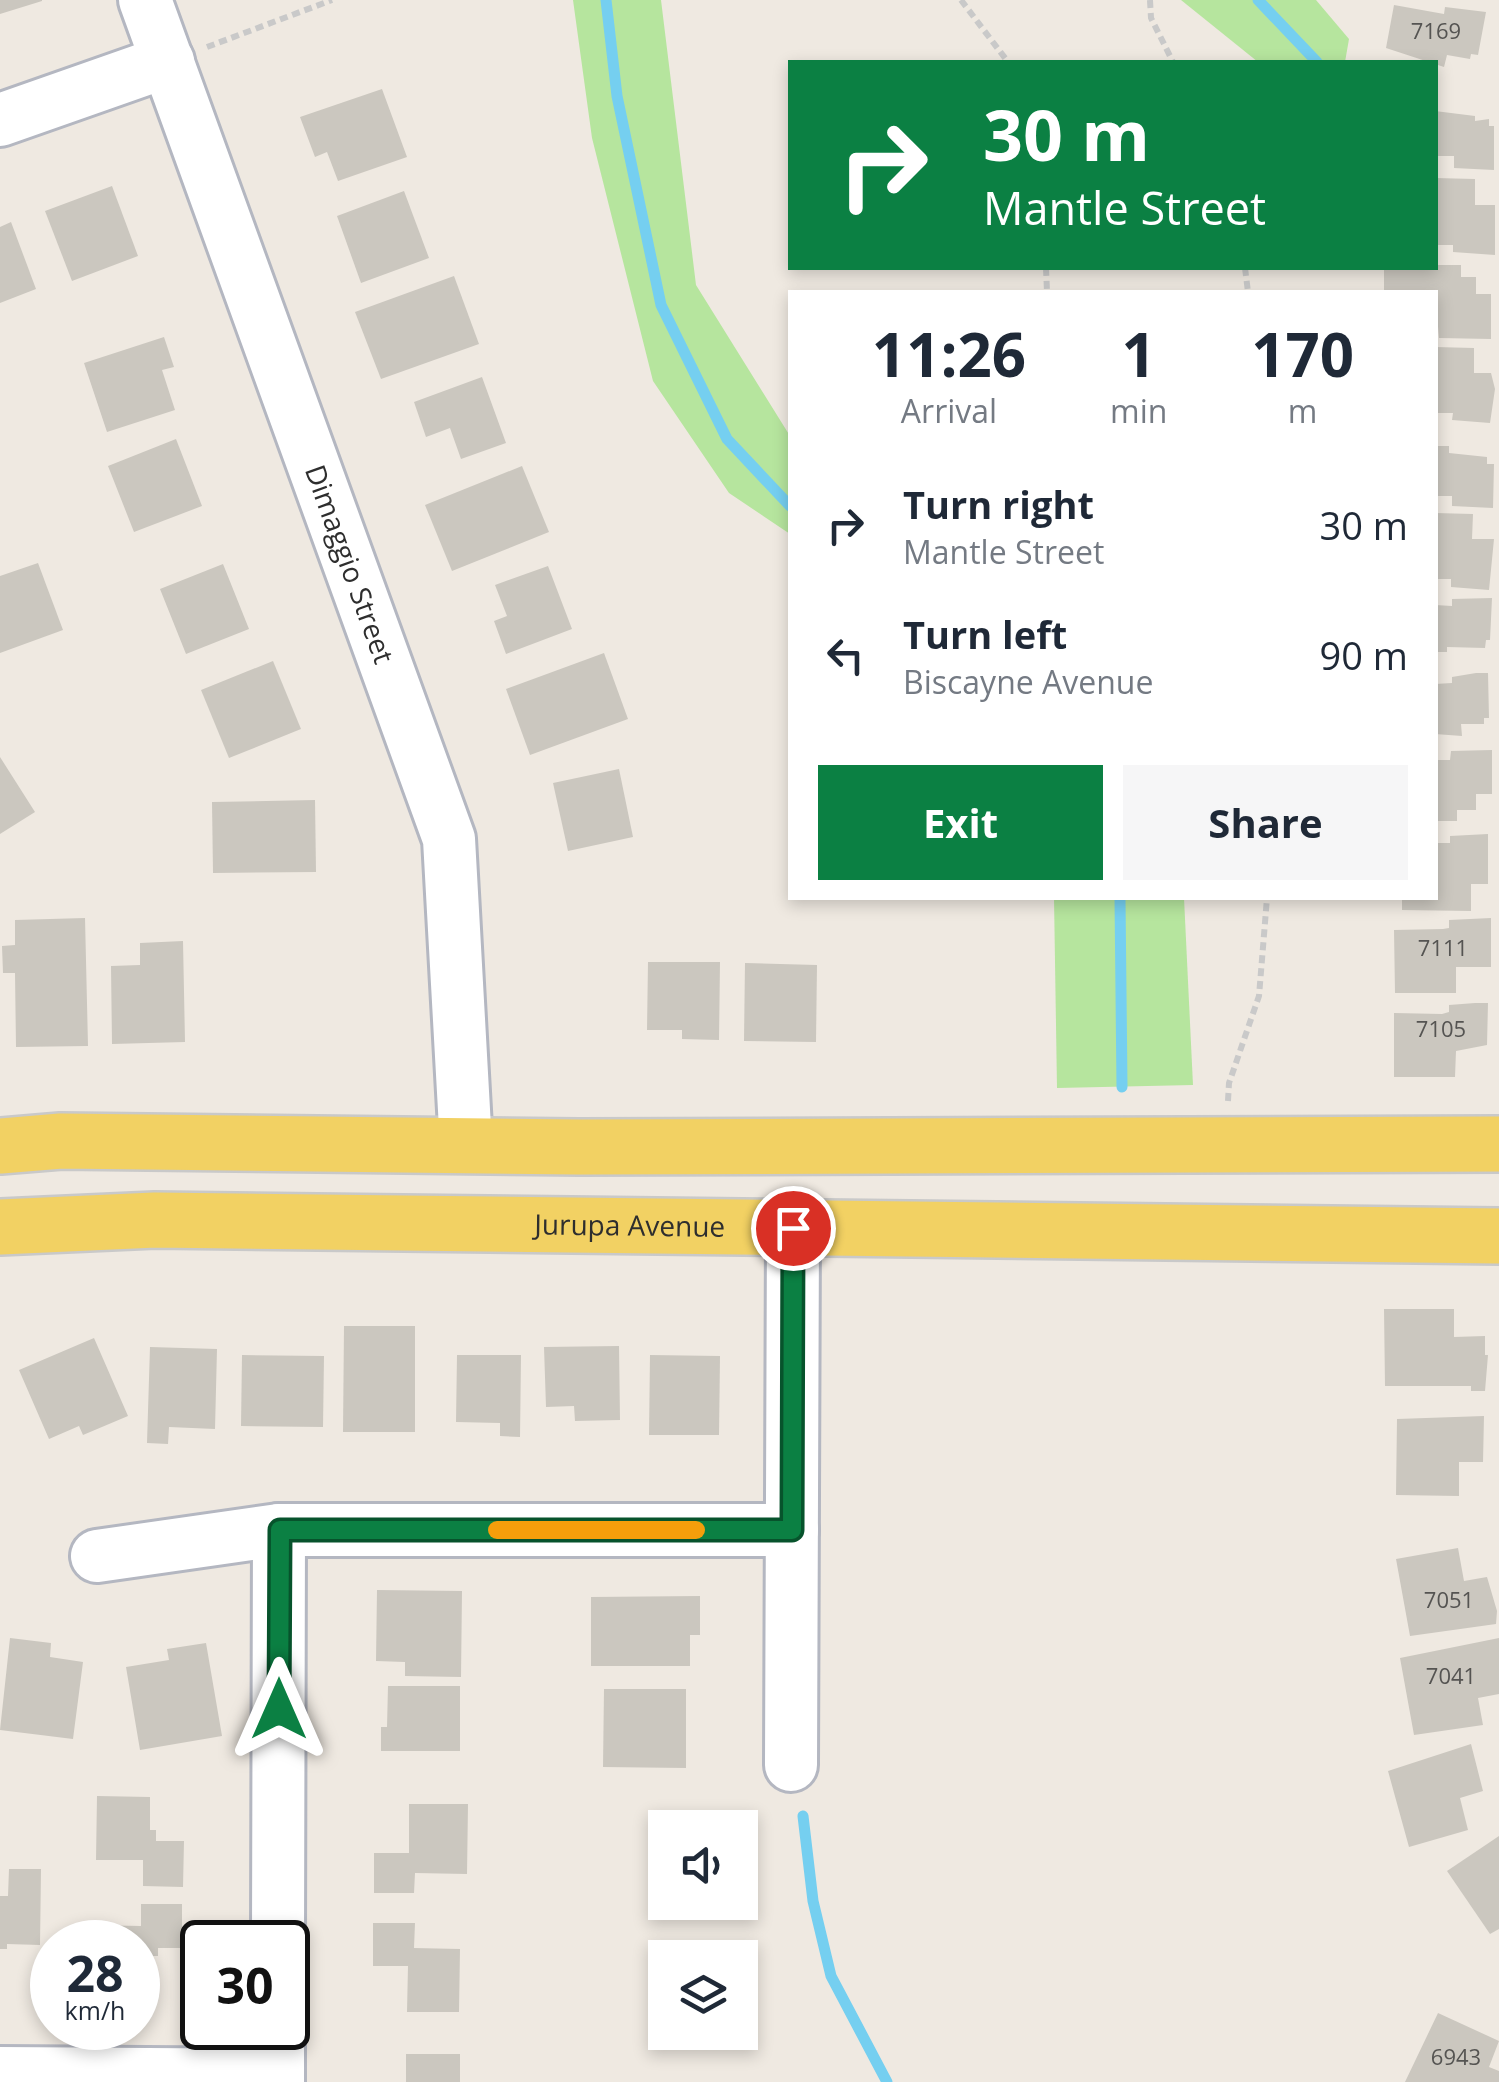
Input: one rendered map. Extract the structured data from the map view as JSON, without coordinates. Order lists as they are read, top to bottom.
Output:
{
  "streets": {
    "main road": ["Jurupa Avenue"],
    "street": ["Dimaggio Street"]
  },
  "house_numbers": [
    "7169",
    "7111",
    "7105",
    "7051",
    "7041",
    "6943"
  ],
  "page": {
    "turn": ["30 m", "Mantle Street"],
    "eta": [
      "11:26",
      "Arrival",
      "1",
      "min",
      "170",
      "m"
    ],
    "list": [
      {
        "name": "Turn right",
        "note": "Mantle Street",
        "value": "30 m"
      },
      {
        "name": "Turn left",
        "note": "Biscayne Avenue",
        "value": "90 m"
      }
    ],
    "buttons": ["Exit", "Share"],
    "speed": "28 km/h",
    "limit": "30"
  }
}
